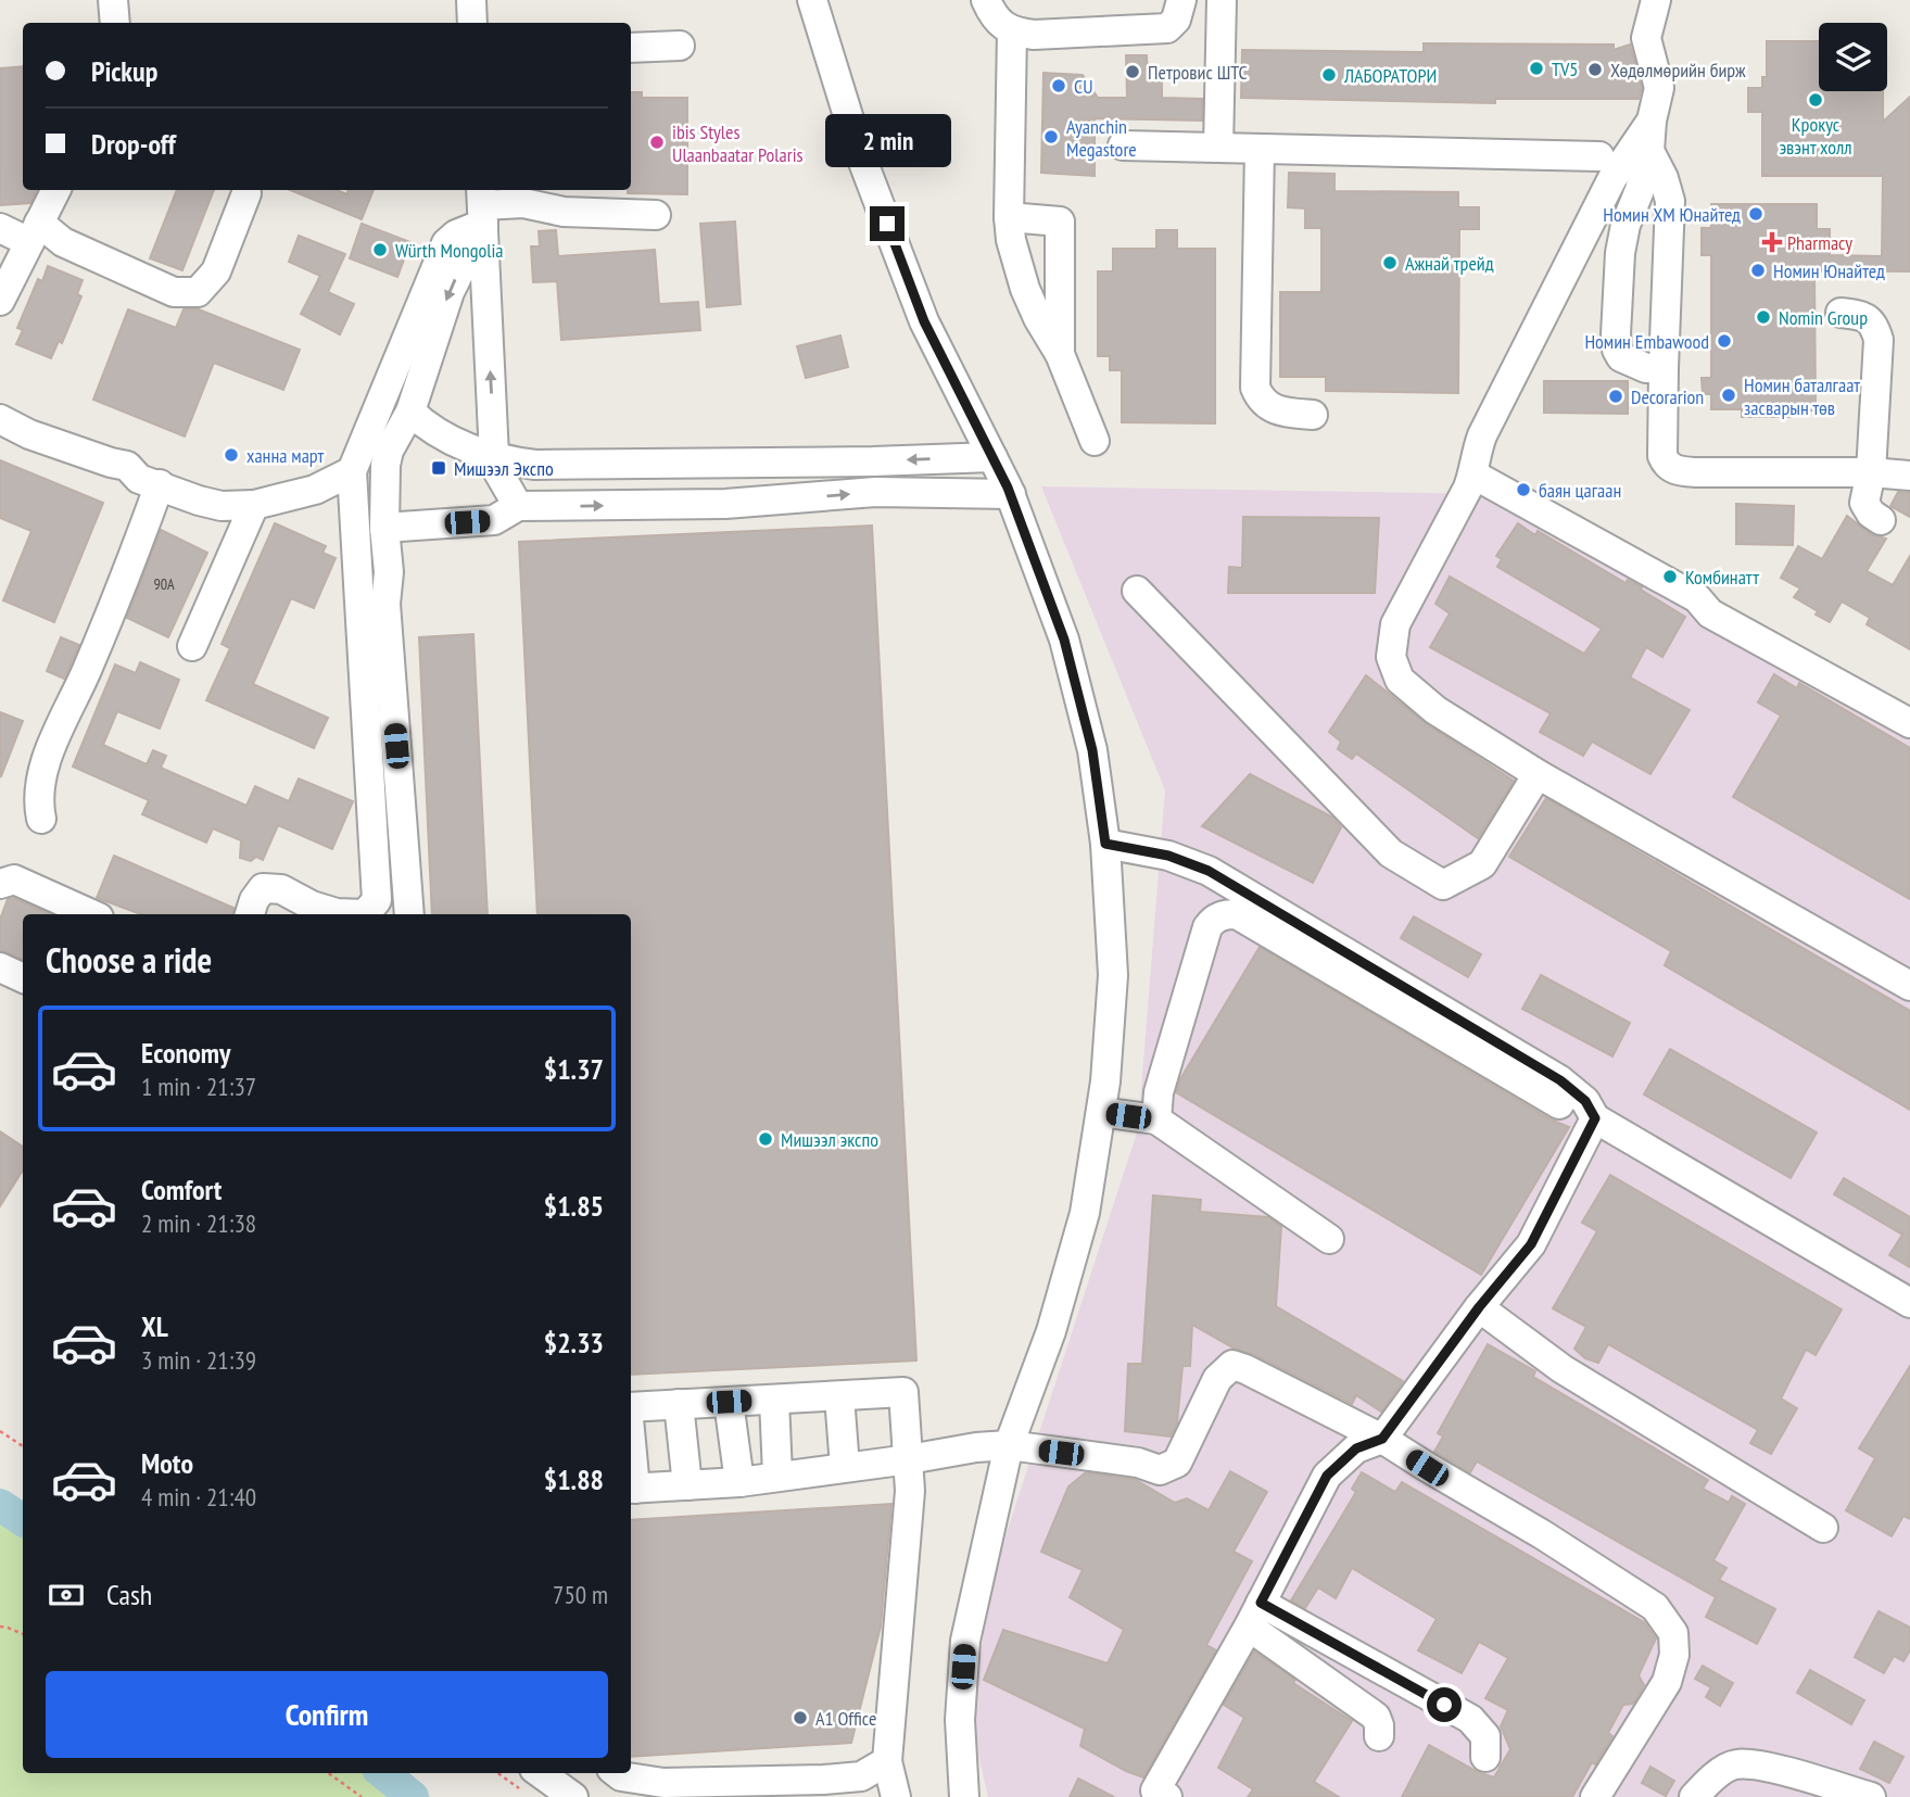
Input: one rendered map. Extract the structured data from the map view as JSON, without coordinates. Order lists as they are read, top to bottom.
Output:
{
  "places": {
    "other": [
      "TV5",
      "Хөдөлмөрийн бирж",
      "Петровис ШТС",
      "ЛАБОРАТОРИ",
      "CU",
      "Крокус эвэнт холл",
      "Ayanchin Megastore",
      "ibis Styles Ulaanbaatar Polaris",
      "Номин ХМ Юнайтед",
      "Würth Mongolia",
      "Ажнай трейд",
      "Номин Юнайтед",
      "Nomin Group",
      "Номин Embawood",
      "Номин баталгаат засварын төв",
      "Decorarion",
      "ханна март",
      "баян цагаан",
      "Комбинатт",
      "Мишээл экспо",
      "A1 Office"
    ],
    "health": ["Pharmacy"],
    "transit": ["Мишээл Экспо"]
  },
  "house_numbers": ["90А"],
  "page": {
    "banner": ["Pickup", "Drop-off"],
    "bubble": "2 min",
    "heading": "Choose a ride",
    "list": [
      {
        "name": "Economy",
        "note": "1 min · 21:37",
        "value": "$1.37"
      },
      {
        "name": "Comfort",
        "note": "2 min · 21:38",
        "value": "$1.85"
      },
      {
        "name": "XL",
        "note": "3 min · 21:39",
        "value": "$2.33"
      },
      {
        "name": "Moto",
        "note": "4 min · 21:40",
        "value": "$1.88"
      }
    ],
    "pay": ["Cash", "750 m"],
    "buttons": "Confirm"
  }
}
